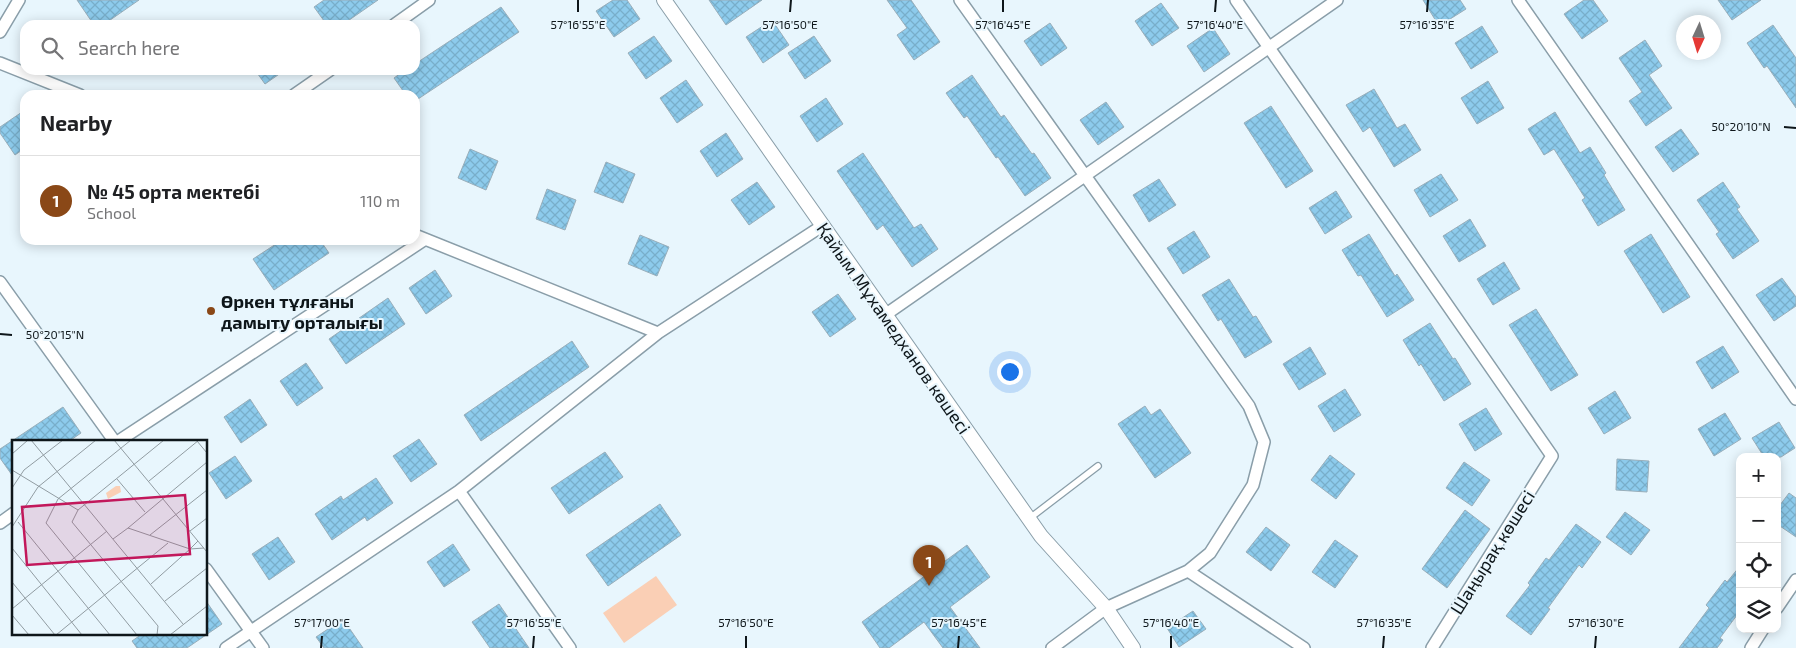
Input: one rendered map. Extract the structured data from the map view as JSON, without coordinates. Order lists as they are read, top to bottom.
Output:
{
  "streets": {
    "street": ["Қайым Мұхамедханов көшесі", "Шаңырақ көшесі"]
  },
  "places": ["Өркен тұлғаны дамыту орталығы"],
  "north": "bottom",
  "page": {
    "search": "Search here",
    "heading": "Nearby",
    "list": [
      {
        "mark": "1",
        "name": "№ 45 орта мектебі",
        "note": "School",
        "value": "110 m"
      }
    ],
    "map_buttons": ["+", "−"],
    "pins": "1"
  },
  "coordinates": [
    "57°16'55\"E",
    "57°16'50\"E",
    "57°16'45\"E",
    "57°16'40\"E",
    "57°16'35\"E",
    "50°20'10\"N",
    "50°20'15\"N",
    "57°17'00\"E",
    "57°16'30\"E"
  ]
}
